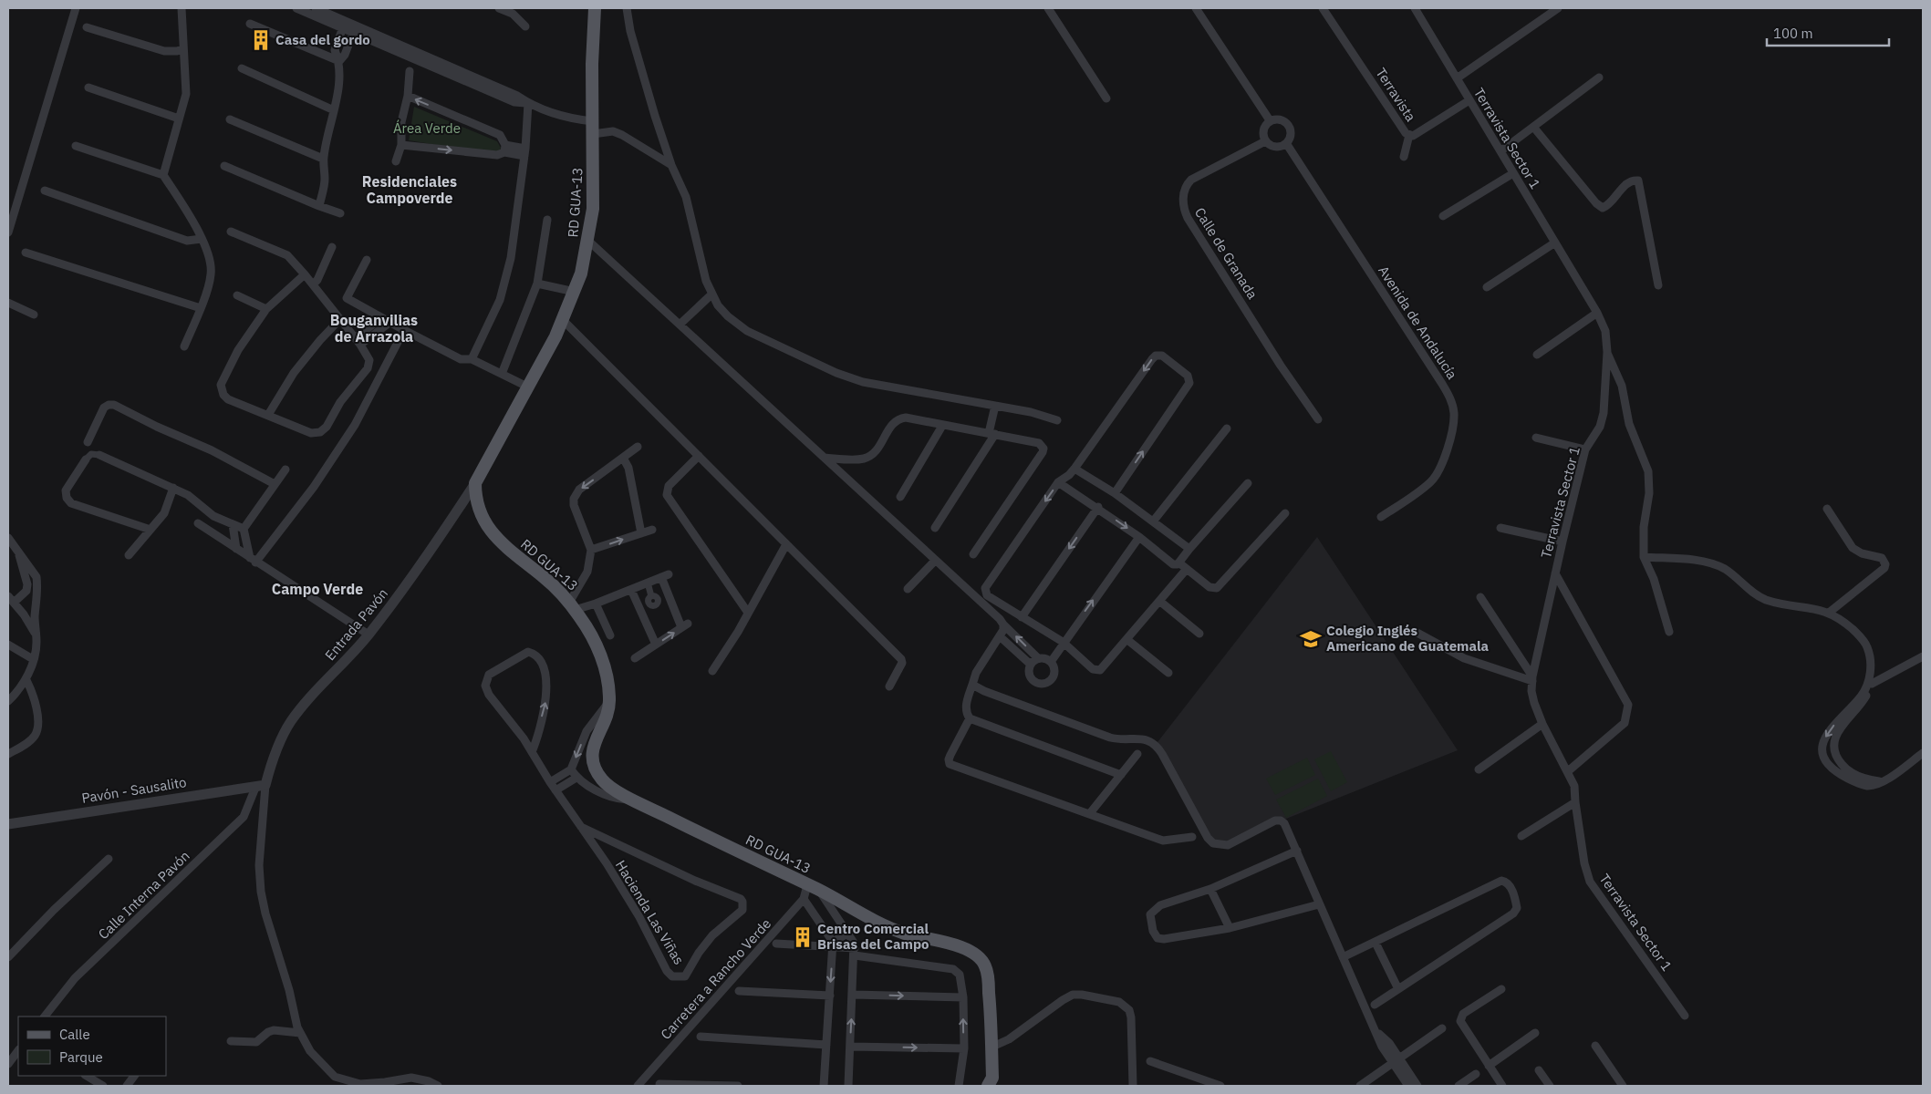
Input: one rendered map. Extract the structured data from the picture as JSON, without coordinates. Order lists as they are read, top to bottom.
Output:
{
  "streets": {
    "main road": ["RD GUA-13"],
    "street": [
      "Terravista",
      "Terravista Sector 1",
      "Calle de Granada",
      "Avenida de Andalucía",
      "Entrada Pavón",
      "Pavón - Sausalito",
      "Calle Interna Pavón",
      "Hacienda Las Viñas",
      "Carretera a Rancho Verde"
    ]
  },
  "crossings": [
    ["Terravista", "Terravista Sector 1"],
    ["RD GUA-13", "Entrada Pavón"],
    ["RD GUA-13", "Carretera a Rancho Verde"],
    ["Calle de Granada", "Avenida de Andalucía"],
    ["Entrada Pavón", "Pavón - Sausalito"],
    ["Entrada Pavón", "Calle Interna Pavón"],
    ["Pavón - Sausalito", "Calle Interna Pavón"]
  ],
  "districts": ["Residenciales Campoverde", "Bouganvilias de Arrazola", "Campo Verde"],
  "parks": ["Área Verde"],
  "places": {
    "building": ["Casa del gordo", "Centro Comercial Brisas del Campo"],
    "school or university": ["Colegio Inglés Americano de Guatemala"]
  },
  "legend": ["Calle", "Parque"],
  "scale_bar": "100 m"
}
